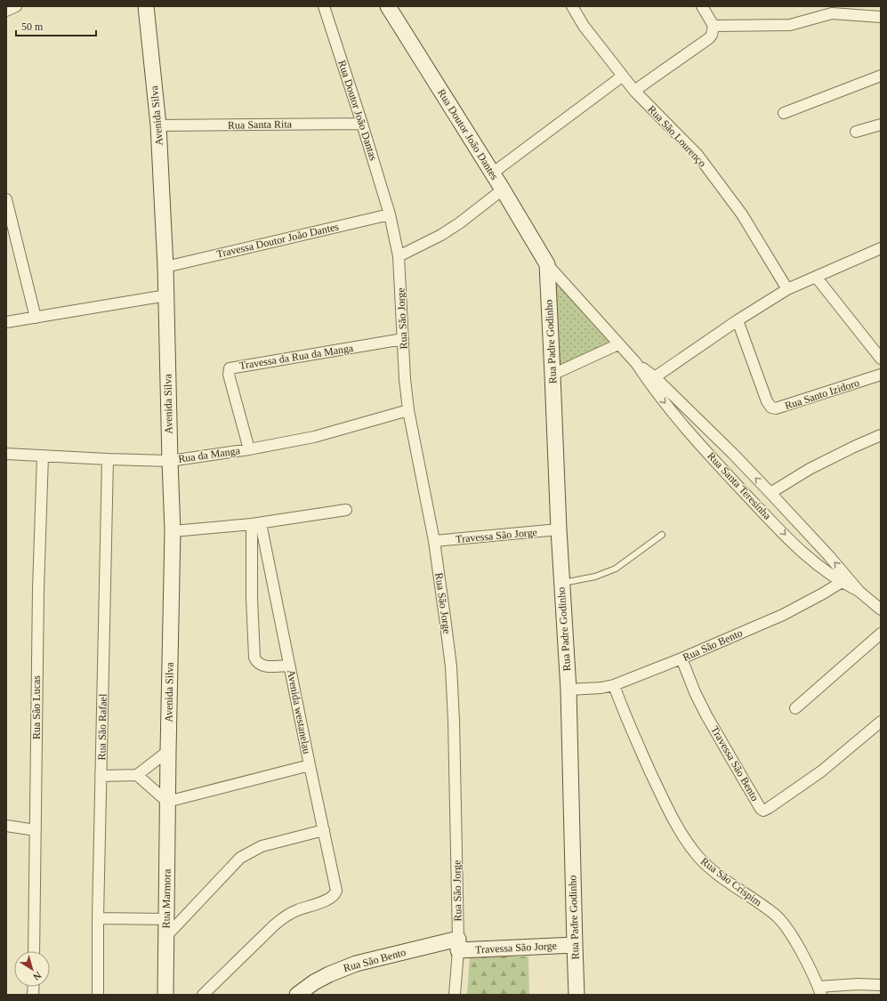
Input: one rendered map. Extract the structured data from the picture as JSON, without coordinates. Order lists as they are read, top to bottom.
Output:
{
  "streets": {
    "street": [
      "Rua Doutor João Dantas",
      "Avenida Silva",
      "Rua Santa Rita",
      "Rua Doutor João Dantes",
      "Rua São Lourenço",
      "Travessa Doutor João Dantes",
      "Rua São Jorge",
      "Rua Padre Godinho",
      "Travessa da Rua da Manga",
      "Rua Santo Izidoro",
      "Rua da Manga",
      "Rua Santa Teresinha",
      "Travessa São Jorge",
      "Rua São Bento",
      "Rua São Lucas",
      "Avenida westanelau",
      "Rua São Rafael",
      "Travessa São Bento",
      "Rua São Crispim",
      "Rua Marmora"
    ]
  },
  "crossings": [
    ["Rua Doutor João Dantas", "Rua Santa Rita"],
    ["Rua Doutor João Dantas", "Travessa Doutor João Dantes"],
    ["Rua Doutor João Dantas", "Rua São Jorge"],
    ["Avenida Silva", "Rua Santa Rita"],
    ["Avenida Silva", "Travessa Doutor João Dantes"],
    ["Avenida Silva", "Rua da Manga"],
    ["Avenida Silva", "Rua Marmora"],
    ["Rua Doutor João Dantes", "Rua Padre Godinho"],
    ["Rua Doutor João Dantes", "Rua Santa Teresinha"],
    ["Travessa Doutor João Dantes", "Rua São Jorge"],
    ["Rua São Jorge", "Travessa da Rua da Manga"],
    ["Rua São Jorge", "Rua da Manga"],
    ["Rua São Jorge", "Travessa São Jorge"],
    ["Rua São Jorge", "Rua São Bento"],
    ["Rua Padre Godinho", "Rua Santa Teresinha"],
    ["Rua Padre Godinho", "Travessa São Jorge"],
    ["Rua Padre Godinho", "Rua São Bento"],
    ["Travessa da Rua da Manga", "Rua da Manga"],
    ["Rua da Manga", "Rua São Lucas"],
    ["Rua da Manga", "Rua São Rafael"],
    ["Rua Santa Teresinha", "Rua São Bento"],
    ["Travessa São Jorge", "Rua São Bento"],
    ["Rua São Bento", "Travessa São Bento"],
    ["Rua São Bento", "Rua São Crispim"]
  ],
  "scale_bar": "50 m",
  "north": "bottom right"
}
